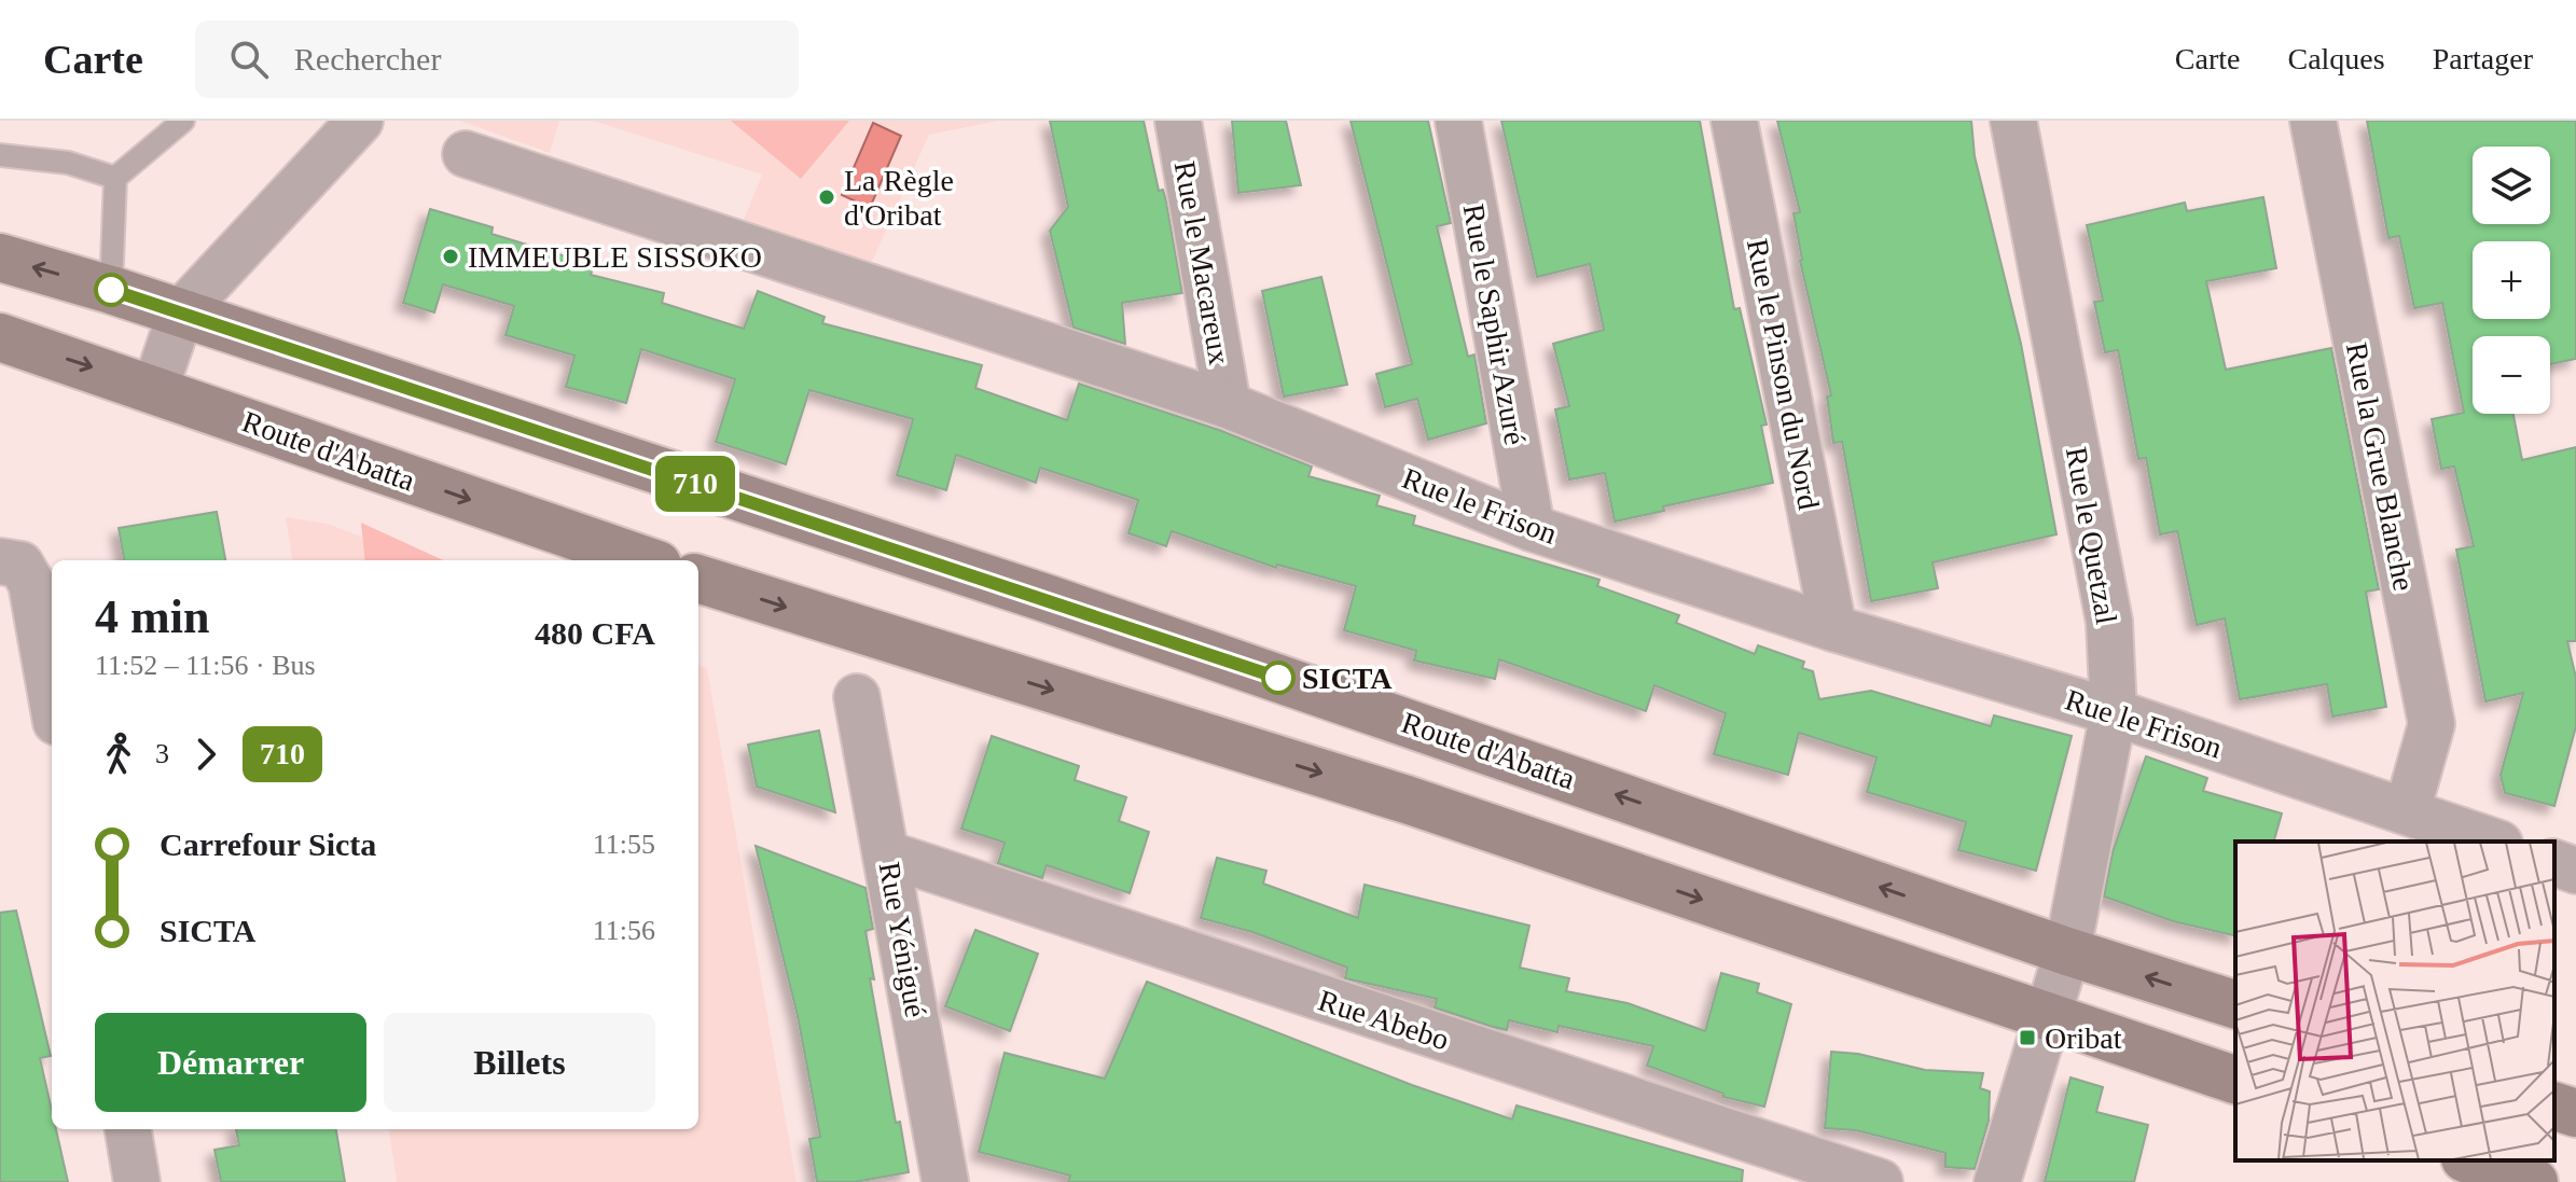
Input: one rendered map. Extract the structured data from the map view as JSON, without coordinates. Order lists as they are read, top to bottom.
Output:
{
  "streets": {
    "street": [
      "Rue le Macareux",
      "Rue le Saphir Azuré",
      "Rue le Pinson du Nord",
      "Route d'Abatta",
      "Rue la Grue Blanche",
      "Rue le Frison",
      "Rue le Quetzal",
      "Rue Yénigué",
      "Rue Abebo"
    ]
  },
  "crossings": [
    ["Rue le Macareux", "Rue le Frison"],
    ["Rue le Saphir Azuré", "Rue le Frison"],
    ["Rue le Pinson du Nord", "Rue le Frison"],
    ["Route d'Abatta", "Rue le Quetzal"],
    ["Rue la Grue Blanche", "Rue le Frison"],
    ["Rue le Frison", "Rue le Quetzal"],
    ["Rue Yénigué", "Rue Abebo"]
  ],
  "places": {
    "other": ["La Règle d'Oribat", "IMMEUBLE SISSOKO", "SICTA"],
    "transit": ["Oribat"]
  },
  "lines": ["bus line 710"],
  "page": {
    "header": "Carte",
    "search": "Rechercher",
    "nav": ["Carte", "Calques", "Partager"],
    "on_map": "710",
    "map_buttons": ["+", "−"],
    "heading": ["4 min", "11:52 – 11:56 · Bus", "480 CFA"],
    "legs": ["3", "710"],
    "list": [
      {
        "name": "Carrefour Sicta",
        "value": "11:55"
      },
      {
        "name": "SICTA",
        "value": "11:56"
      }
    ],
    "buttons": ["Démarrer", "Billets"]
  }
}
